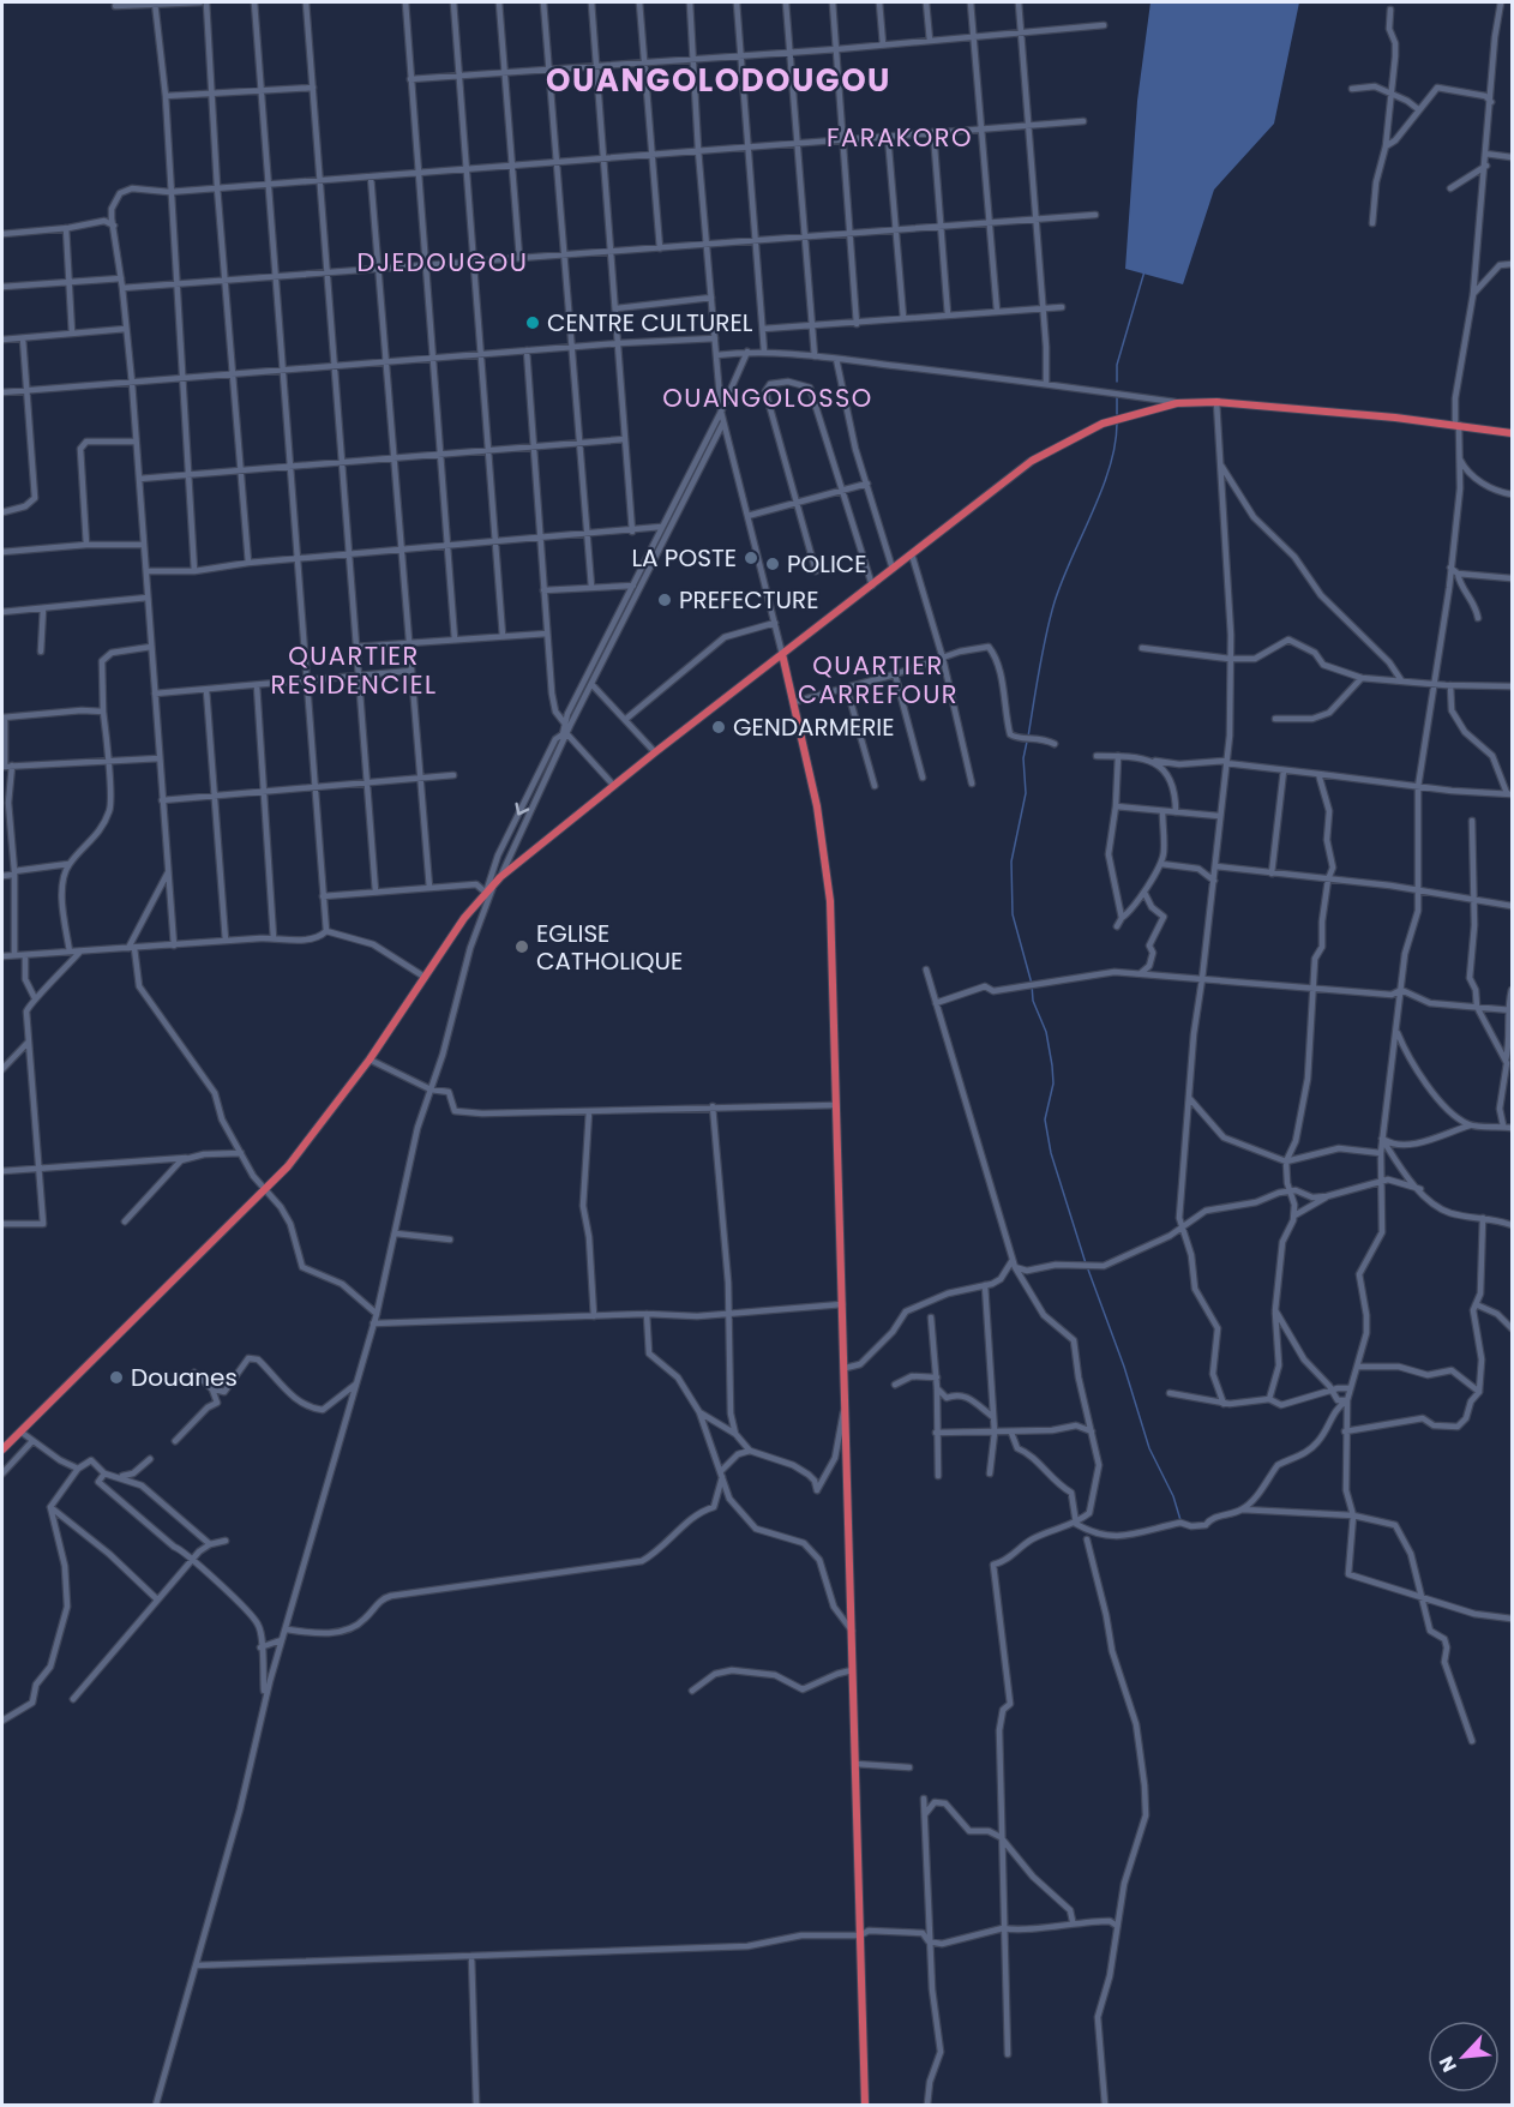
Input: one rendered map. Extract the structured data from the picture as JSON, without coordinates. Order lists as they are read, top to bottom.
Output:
{
  "districts": [
    "OUANGOLODOUGOU",
    "FARAKORO",
    "DJEDOUGOU",
    "OUANGOLOSSO",
    "QUARTIER RESIDENCIEL",
    "QUARTIER CARREFOUR"
  ],
  "places": [
    "CENTRE CULTUREL",
    "LA POSTE",
    "POLICE",
    "PREFECTURE",
    "GENDARMERIE",
    "EGLISE CATHOLIQUE",
    "Douanes"
  ],
  "north": "bottom left"
}
